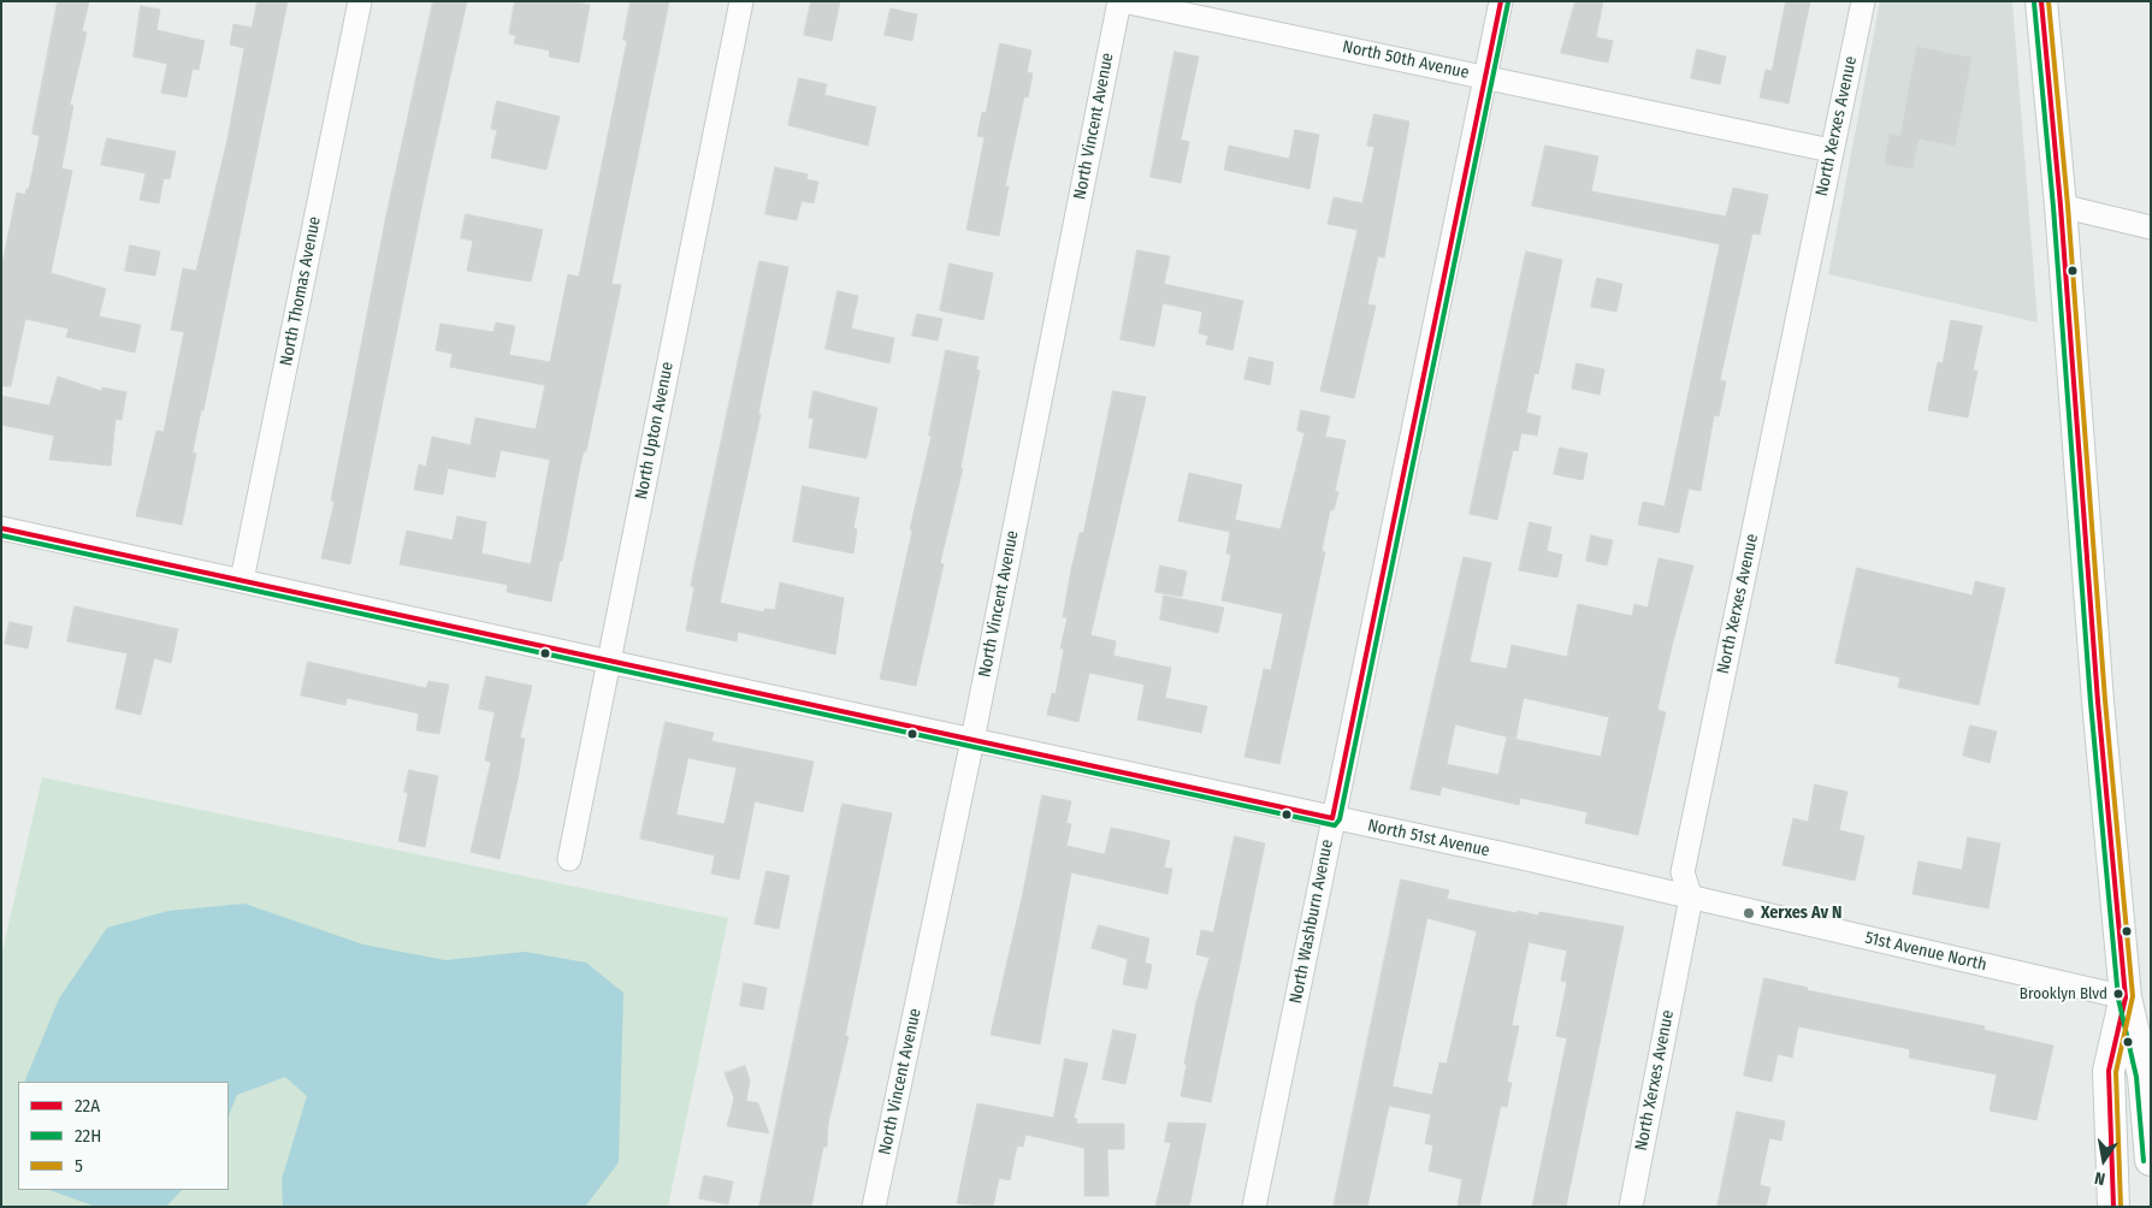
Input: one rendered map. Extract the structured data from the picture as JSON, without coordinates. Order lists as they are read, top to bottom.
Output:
{
  "streets": {
    "street": [
      "North 50th Avenue",
      "North Vincent Avenue",
      "North Xerxes Avenue",
      "North Thomas Avenue",
      "North Upton Avenue",
      "North 51st Avenue",
      "North Washburn Avenue",
      "51st Avenue North"
    ]
  },
  "crossings": [
    ["North 50th Avenue", "North Vincent Avenue"],
    ["North 50th Avenue", "North Xerxes Avenue"],
    ["North 50th Avenue", "North Washburn Avenue"],
    ["North Vincent Avenue", "North 51st Avenue"],
    ["North Xerxes Avenue", "North 51st Avenue"],
    ["North Xerxes Avenue", "51st Avenue North"],
    ["North Thomas Avenue", "North 51st Avenue"],
    ["North Upton Avenue", "North 51st Avenue"],
    ["North 51st Avenue", "North Washburn Avenue"],
    ["North 51st Avenue", "51st Avenue North"]
  ],
  "places": ["Xerxes Av N", "Brooklyn Blvd"],
  "lines": ["transit line 22A", "transit line 5", "transit line 22H"],
  "legend": ["22A", "22H", "5"],
  "north": "bottom"
}
